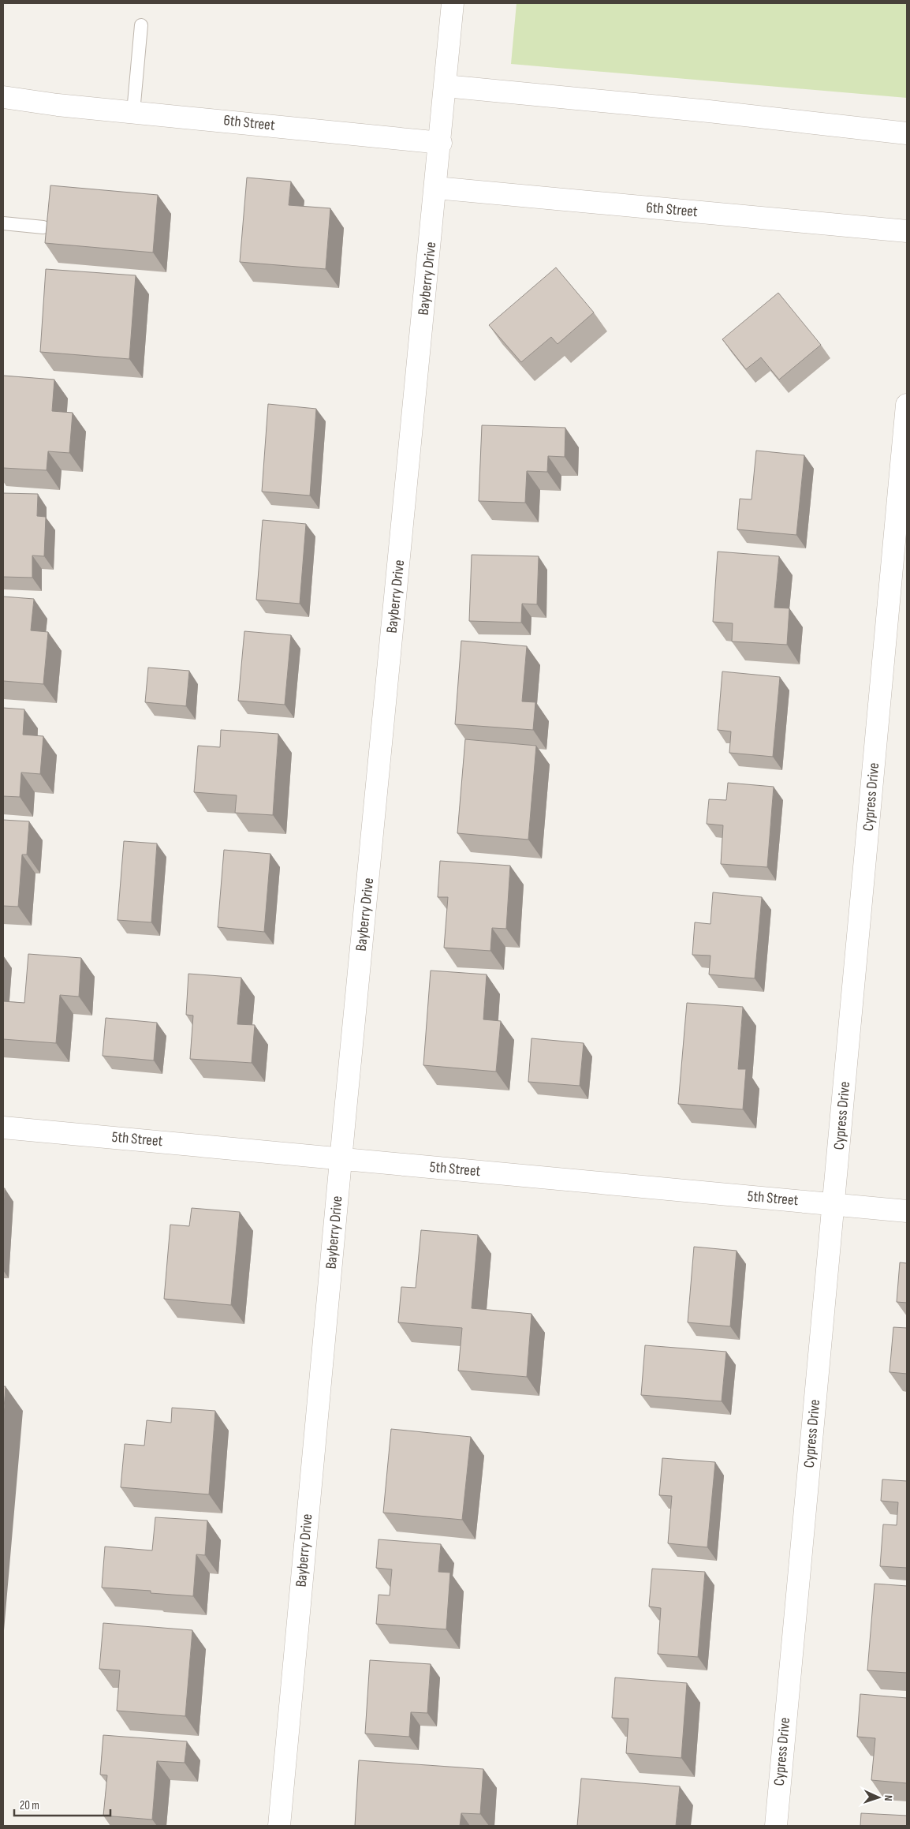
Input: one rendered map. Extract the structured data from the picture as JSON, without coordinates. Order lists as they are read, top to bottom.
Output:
{
  "streets": {
    "street": [
      "6th Street",
      "Bayberry Drive",
      "Cypress Drive",
      "5th Street"
    ]
  },
  "crossings": [
    ["6th Street", "Bayberry Drive"],
    ["Bayberry Drive", "5th Street"],
    ["Cypress Drive", "5th Street"]
  ],
  "scale_bar": "20 m",
  "north": "right"
}
